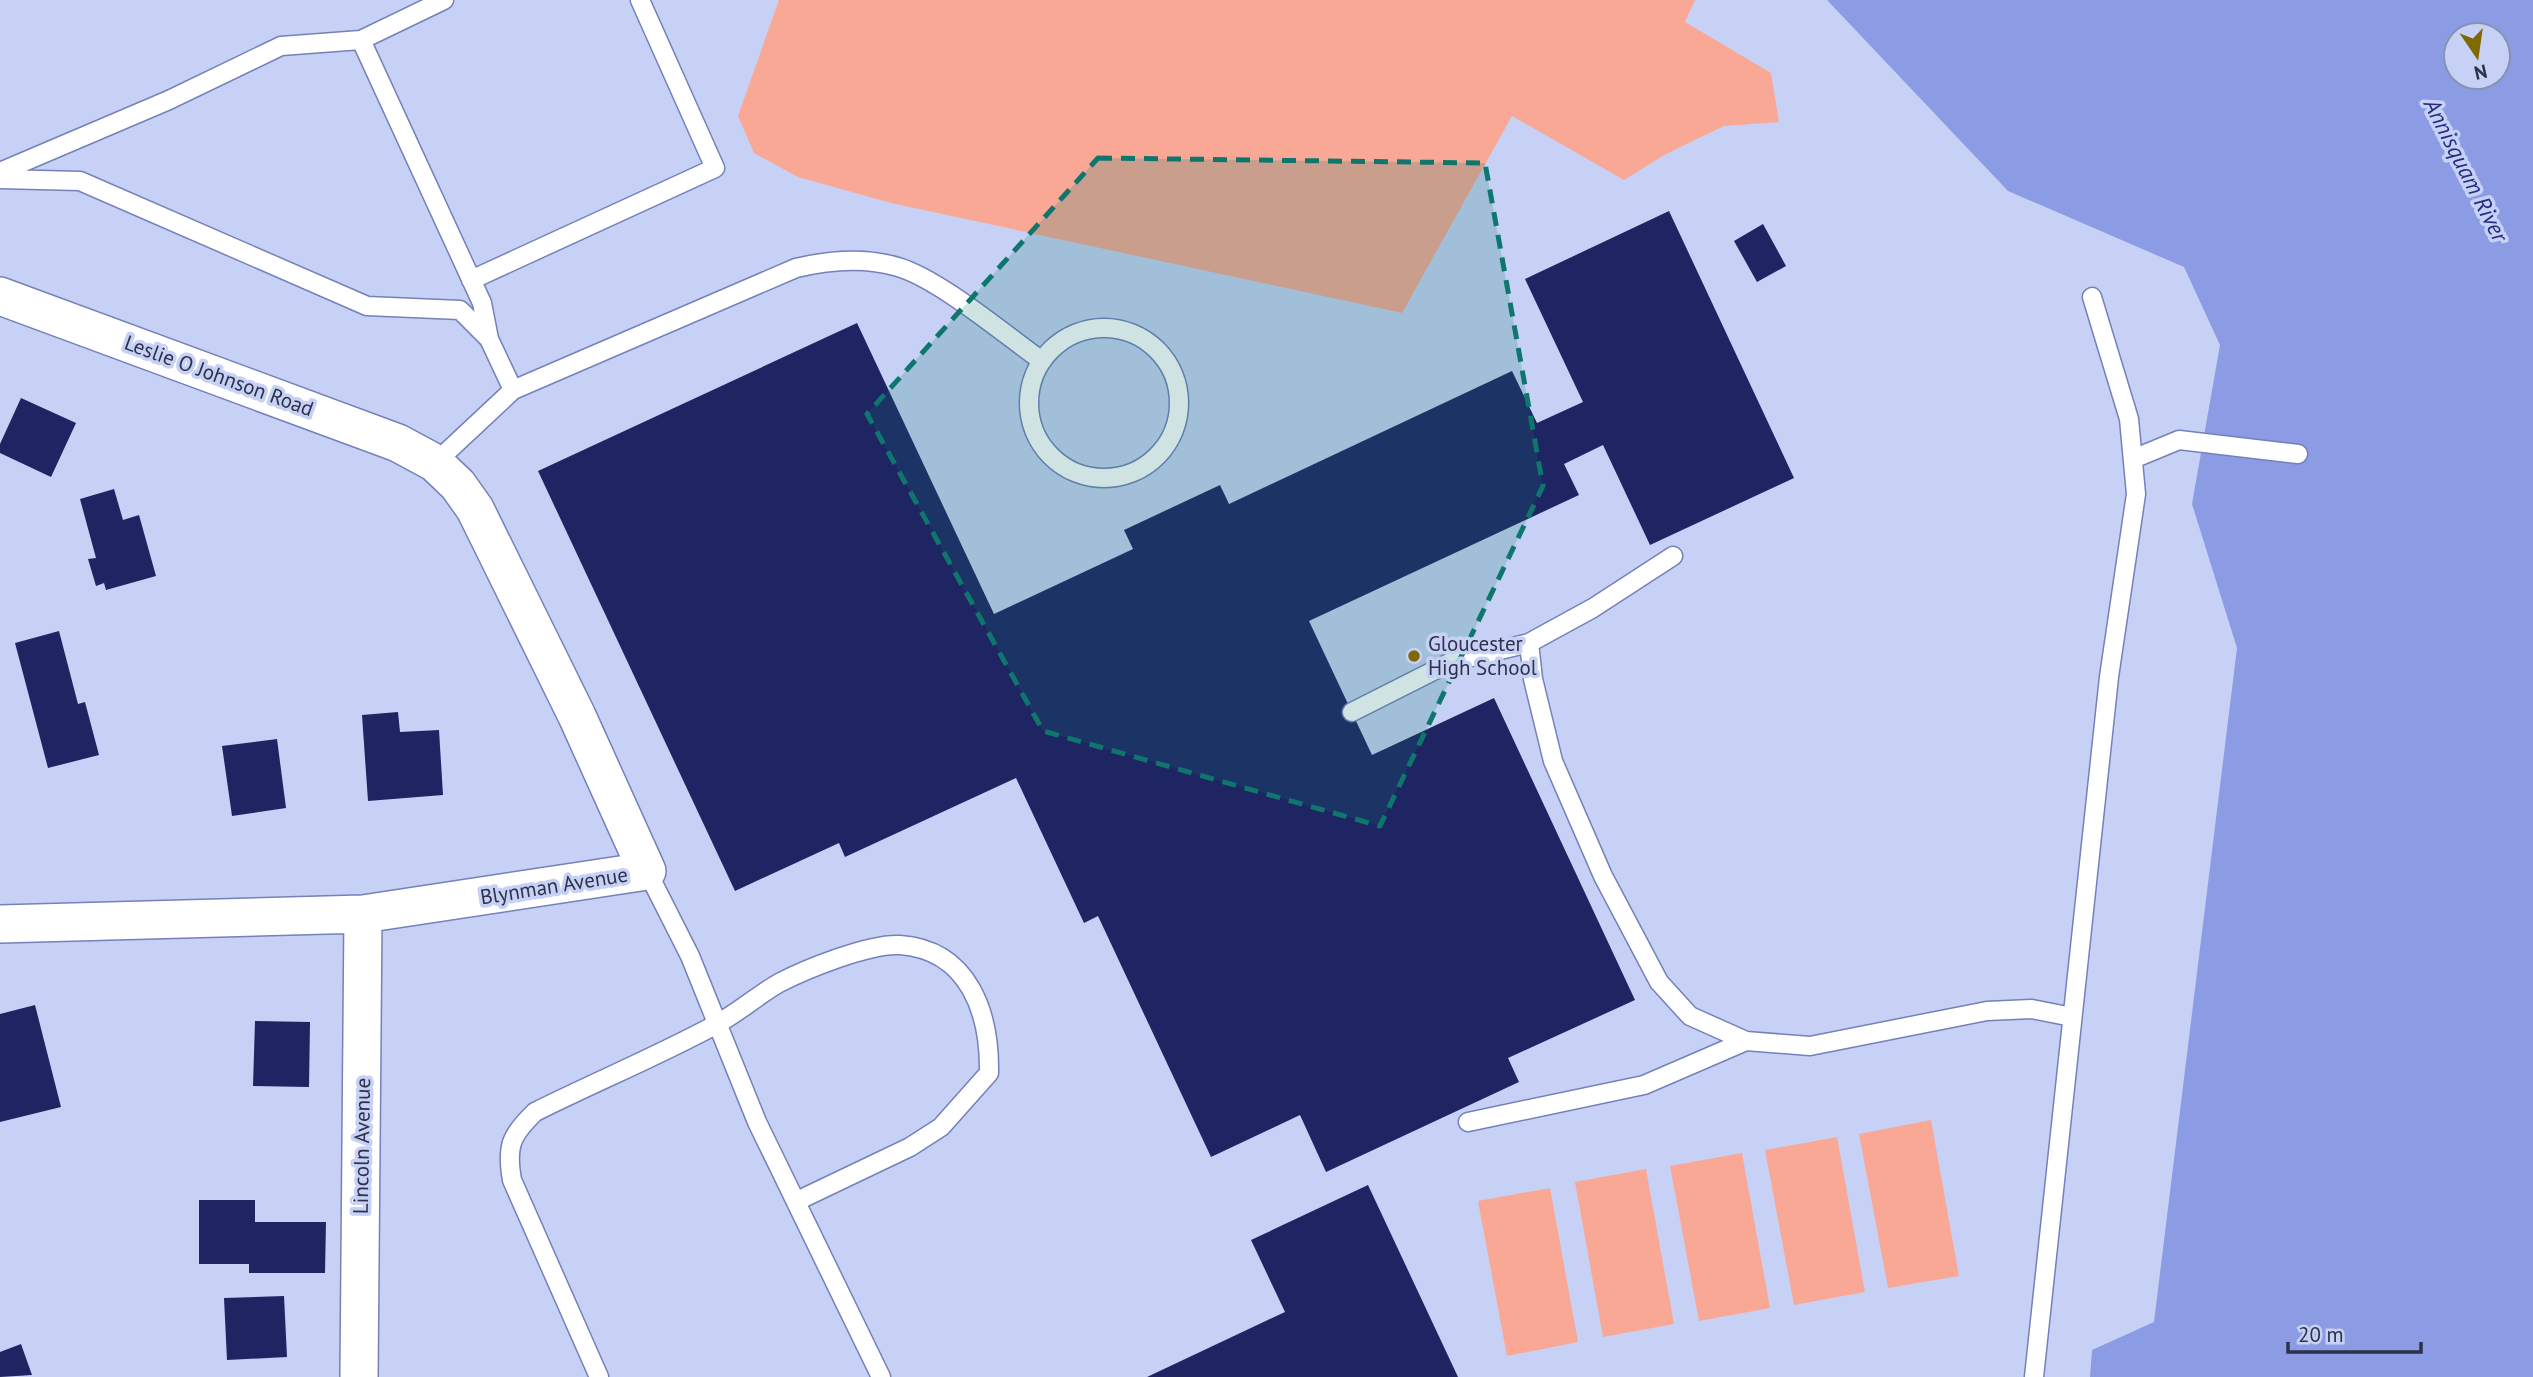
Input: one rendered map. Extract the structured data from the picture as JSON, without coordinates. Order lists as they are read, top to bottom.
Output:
{
  "streets": {
    "street": ["Leslie O Johnson Road", "Blynman Avenue", "Lincoln Avenue"]
  },
  "crossings": [
    ["Leslie O Johnson Road", "Blynman Avenue"],
    ["Blynman Avenue", "Lincoln Avenue"]
  ],
  "water": ["Annisquam River"],
  "places": ["Gloucester High School"],
  "scale_bar": "20 m",
  "north": "bottom"
}
